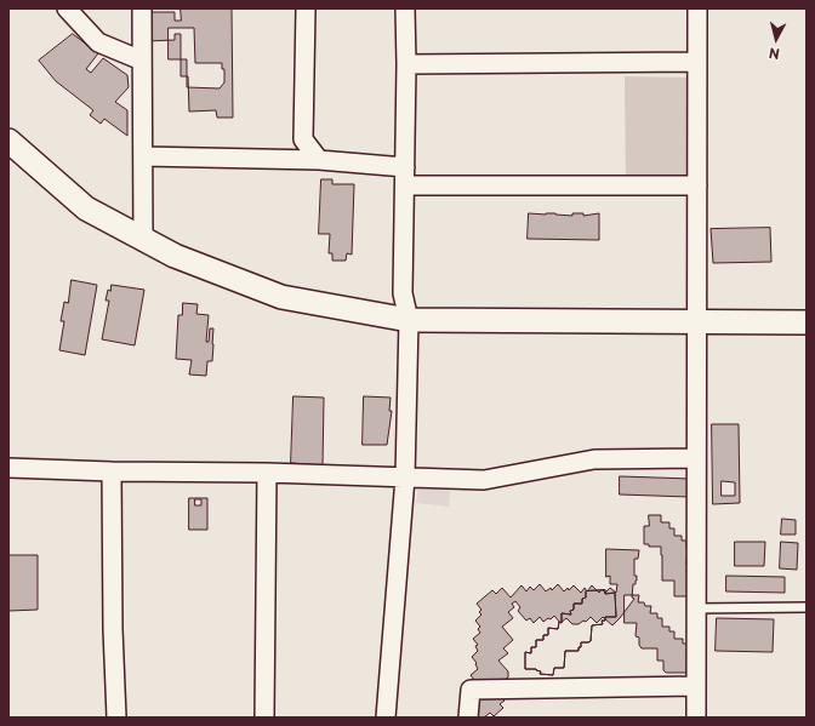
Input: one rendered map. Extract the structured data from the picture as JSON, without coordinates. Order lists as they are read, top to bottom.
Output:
{
  "north": "bottom"
}
